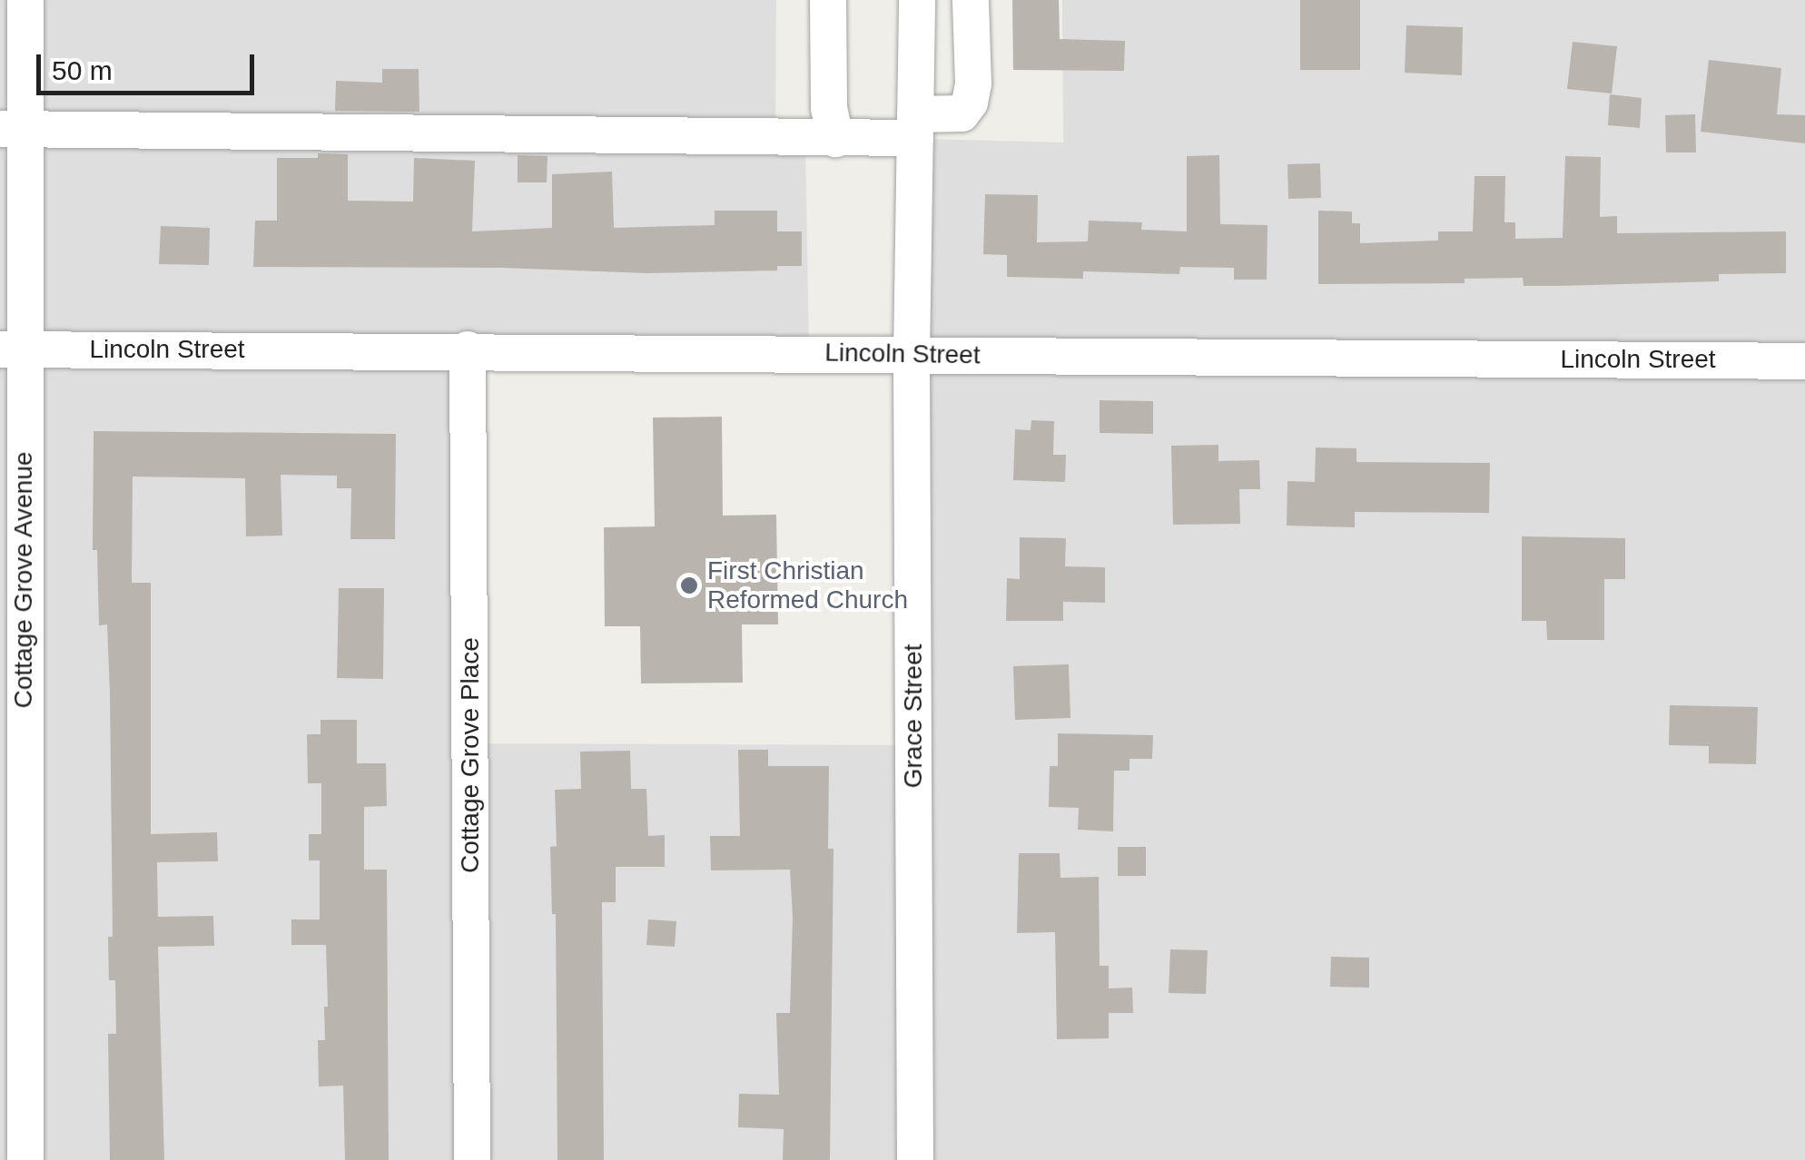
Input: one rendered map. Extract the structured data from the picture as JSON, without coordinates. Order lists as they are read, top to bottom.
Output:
{
  "streets": {
    "street": [
      "Lincoln Street",
      "Cottage Grove Avenue",
      "Grace Street",
      "Cottage Grove Place"
    ]
  },
  "crossings": [
    ["Lincoln Street", "Cottage Grove Avenue"],
    ["Lincoln Street", "Grace Street"],
    ["Lincoln Street", "Cottage Grove Place"]
  ],
  "places": ["First Christian Reformed Church"],
  "scale_bar": "50 m"
}
